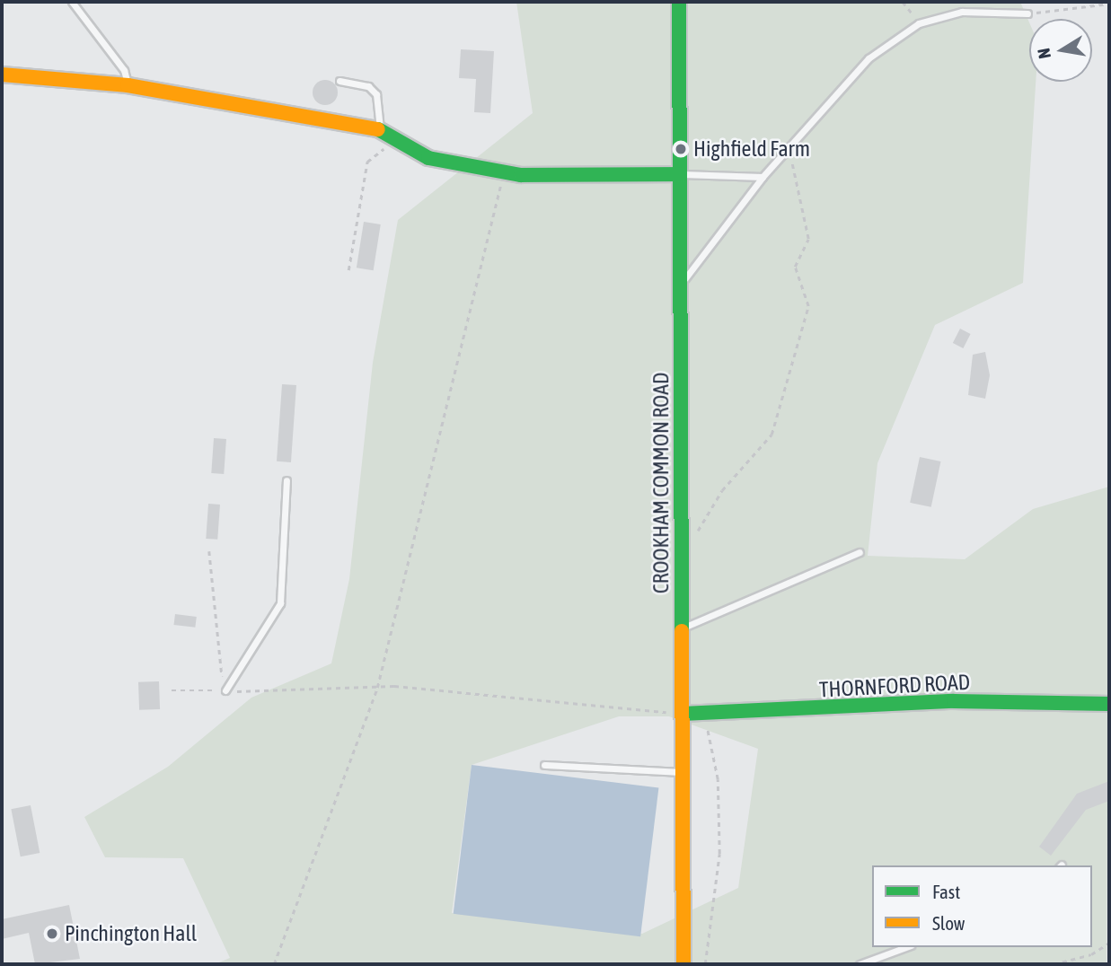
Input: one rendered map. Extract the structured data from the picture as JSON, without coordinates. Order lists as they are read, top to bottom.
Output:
{
  "streets": {
    "street": ["CROOKHAM COMMON ROAD", "THORNFORD ROAD"]
  },
  "crossings": [
    ["CROOKHAM COMMON ROAD", "THORNFORD ROAD"]
  ],
  "places": ["Highfield Farm", "Pinchington Hall"],
  "legend": ["Fast", "Slow"],
  "north": "left"
}
